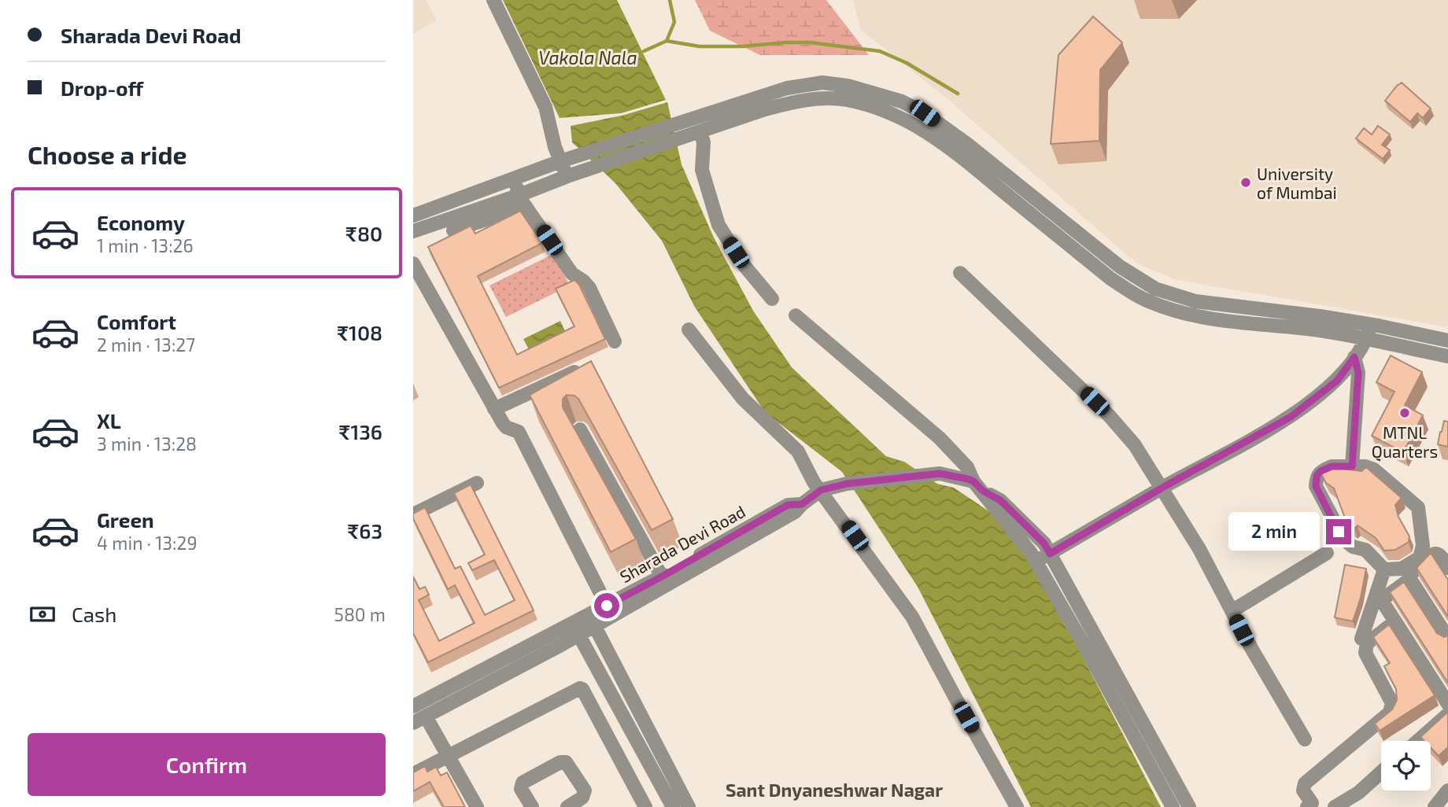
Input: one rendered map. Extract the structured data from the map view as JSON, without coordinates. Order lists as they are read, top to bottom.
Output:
{
  "streets": {
    "street": ["Sharada Devi Road"]
  },
  "districts": ["Sant Dnyaneshwar Nagar"],
  "water": ["Vakola Nala"],
  "places": ["University of Mumbai", "MTNL Quarters"],
  "page": {
    "banner": ["Sharada Devi Road", "Drop-off"],
    "heading": "Choose a ride",
    "list": [
      {
        "name": "Economy",
        "note": "1 min · 13:26",
        "value": "₹80"
      },
      {
        "name": "Comfort",
        "note": "2 min · 13:27",
        "value": "₹108"
      },
      {
        "name": "XL",
        "note": "3 min · 13:28",
        "value": "₹136"
      },
      {
        "name": "Green",
        "note": "4 min · 13:29",
        "value": "₹63"
      }
    ],
    "bubble": "2 min",
    "pay": ["Cash", "580 m"],
    "buttons": "Confirm"
  }
}
